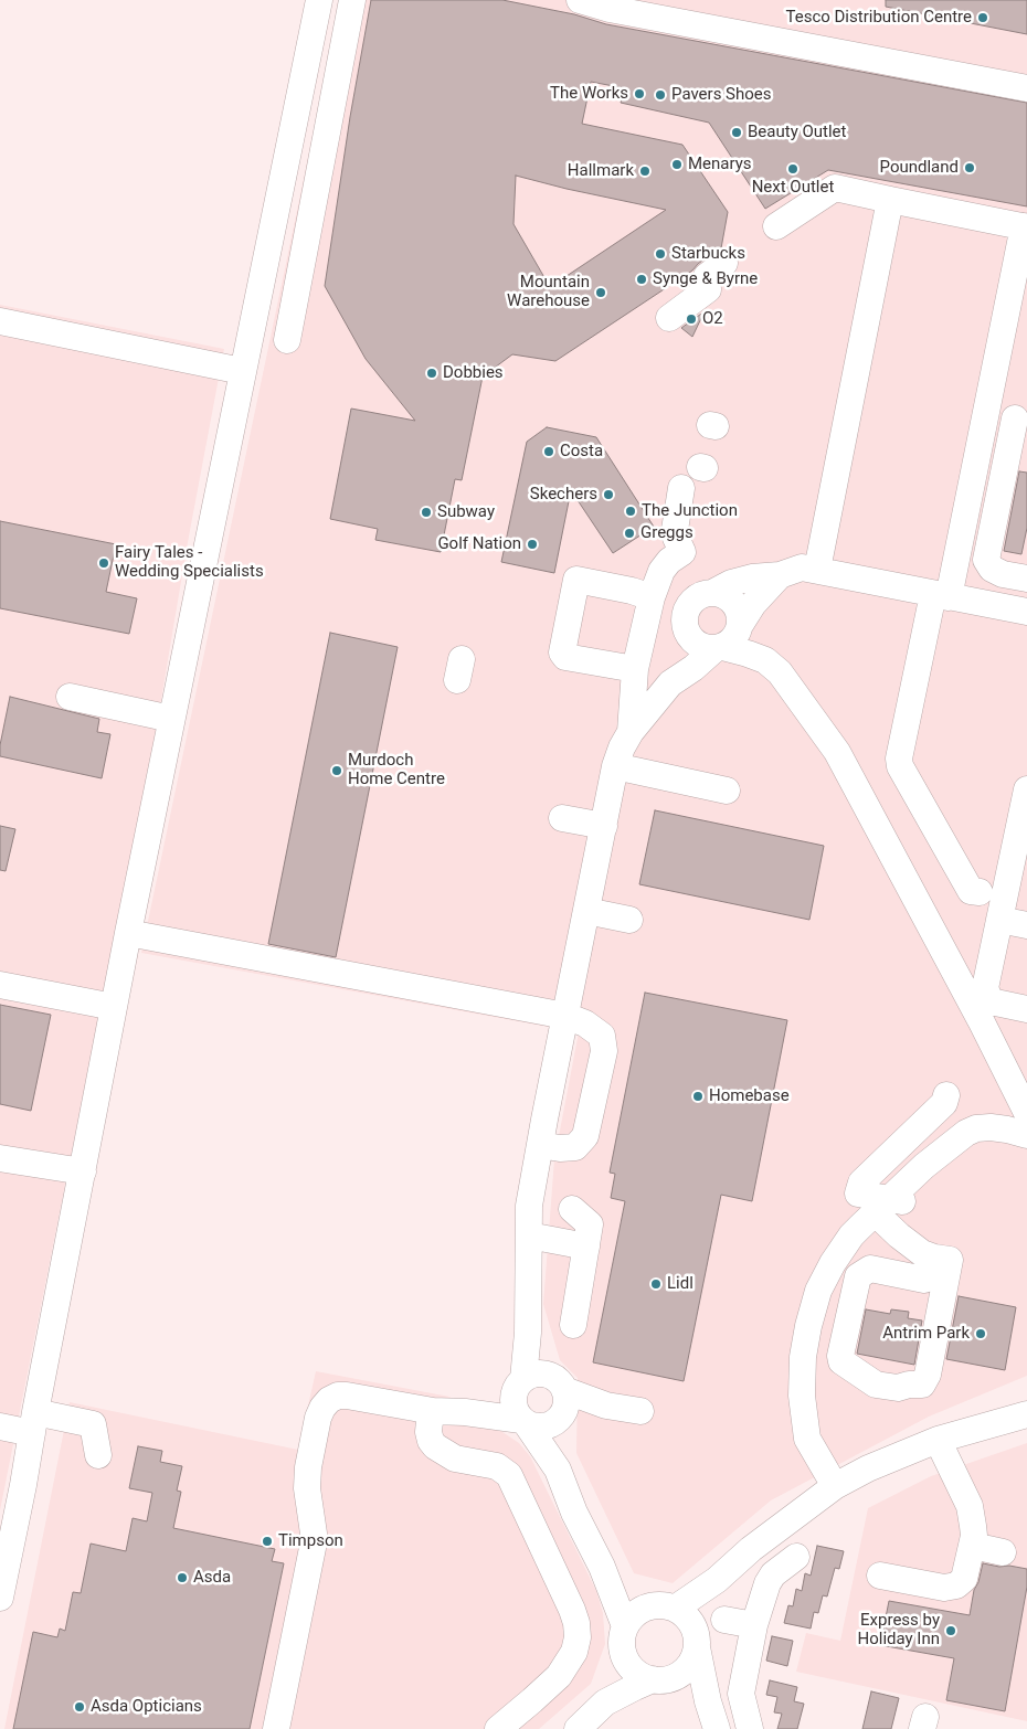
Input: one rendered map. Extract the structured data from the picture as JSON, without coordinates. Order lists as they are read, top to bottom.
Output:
{
  "places": [
    "Tesco Distribution Centre",
    "The Works",
    "Pavers Shoes",
    "Beauty Outlet",
    "Menarys",
    "Poundland",
    "Next Outlet",
    "Hallmark",
    "Starbucks",
    "Synge & Byrne",
    "Mountain Warehouse",
    "O2",
    "Dobbies",
    "Costa",
    "Skechers",
    "The Junction",
    "Subway",
    "Greggs",
    "Golf Nation",
    "Fairy Tales - Wedding Specialists",
    "Murdoch Home Centre",
    "Homebase",
    "Lidl",
    "Antrim Park",
    "Timpson",
    "Asda",
    "Express by Holiday Inn",
    "Asda Opticians"
  ]
}
